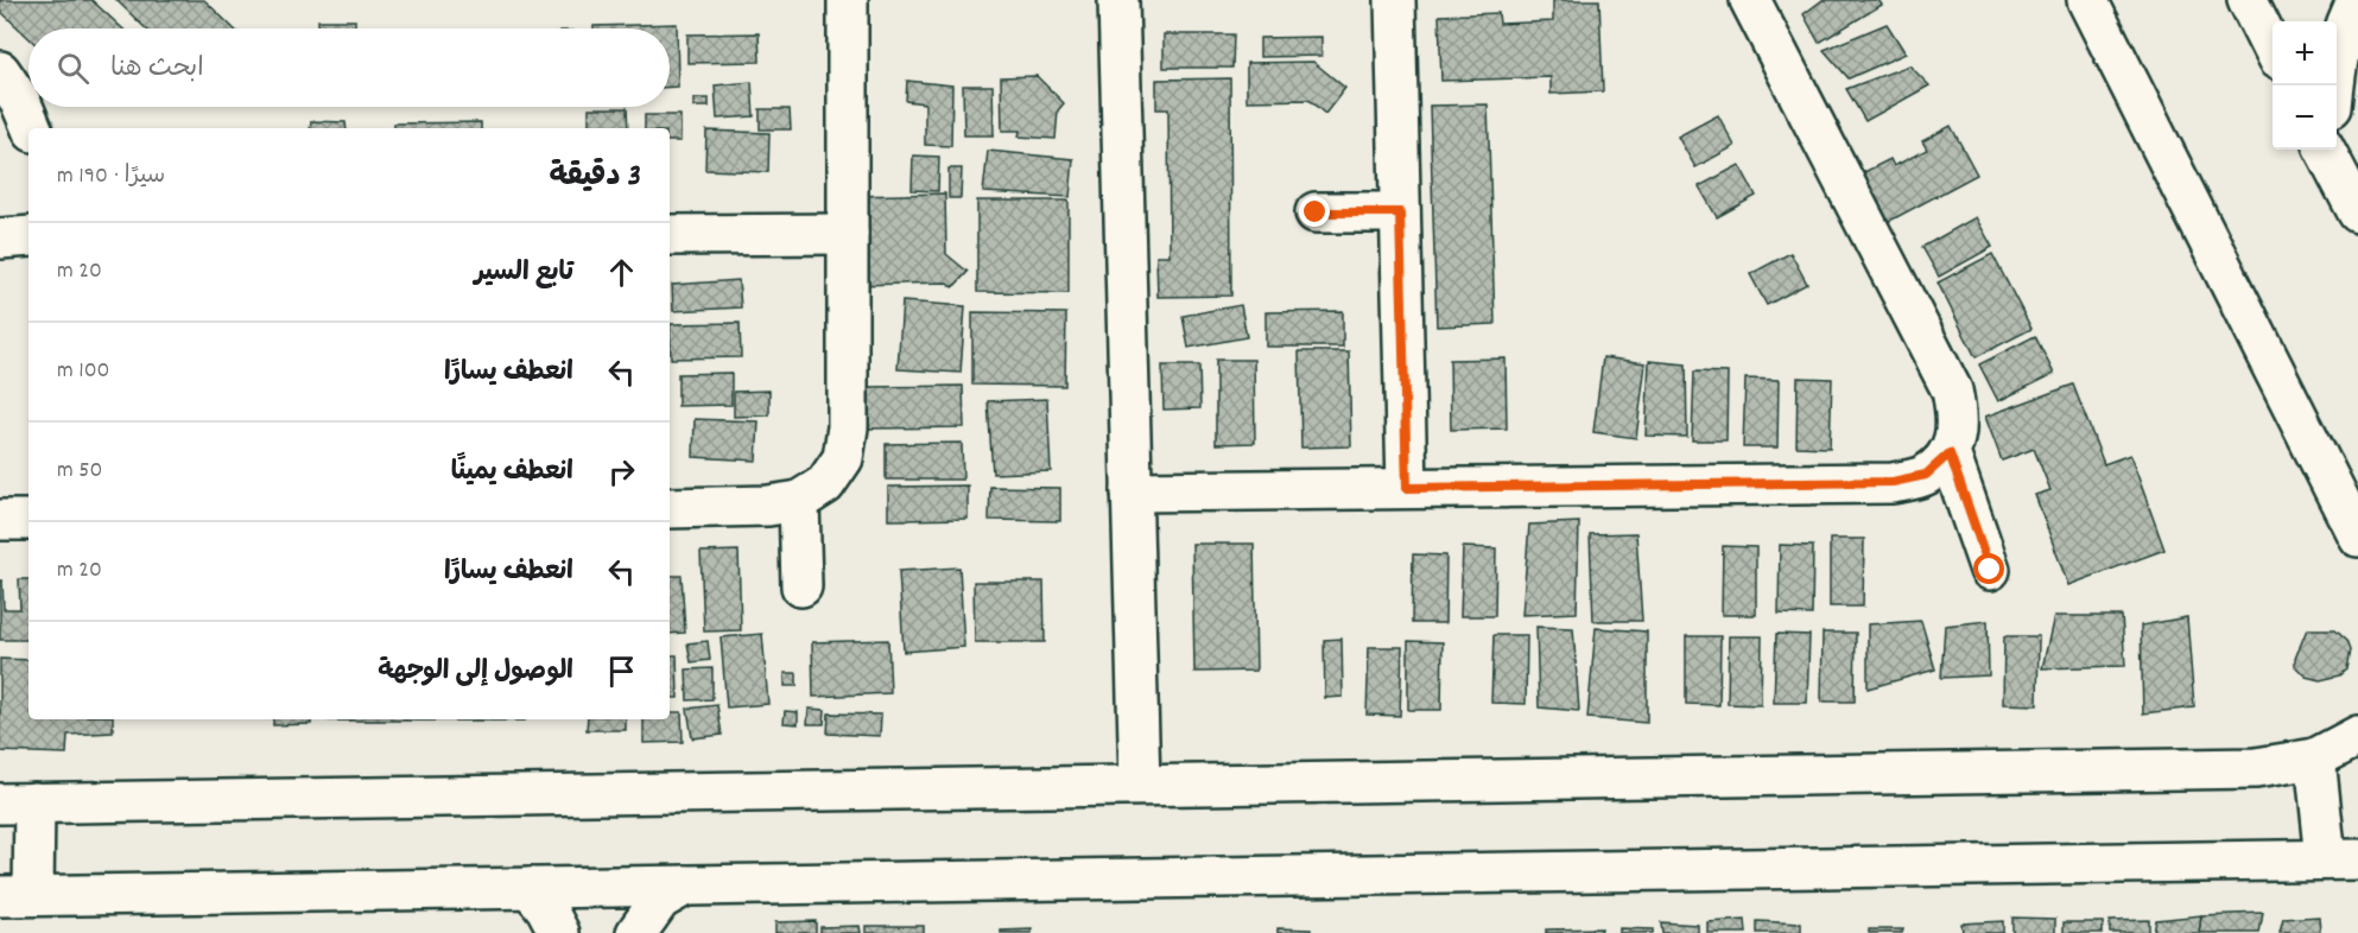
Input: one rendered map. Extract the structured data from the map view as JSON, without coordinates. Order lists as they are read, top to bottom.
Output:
{
  "page": {
    "map_buttons": ["+", "−"],
    "search": "ابحث هنا",
    "heading": ["3 دقيقة", "سيرًا · 190 m"],
    "list": [
      ["تابع السير", "20 m"],
      ["انعطف يسارًا", "100 m"],
      ["انعطف يمينًا", "50 m"],
      ["انعطف يسارًا", "20 m"],
      "الوصول إلى الوجهة"
    ]
  }
}
